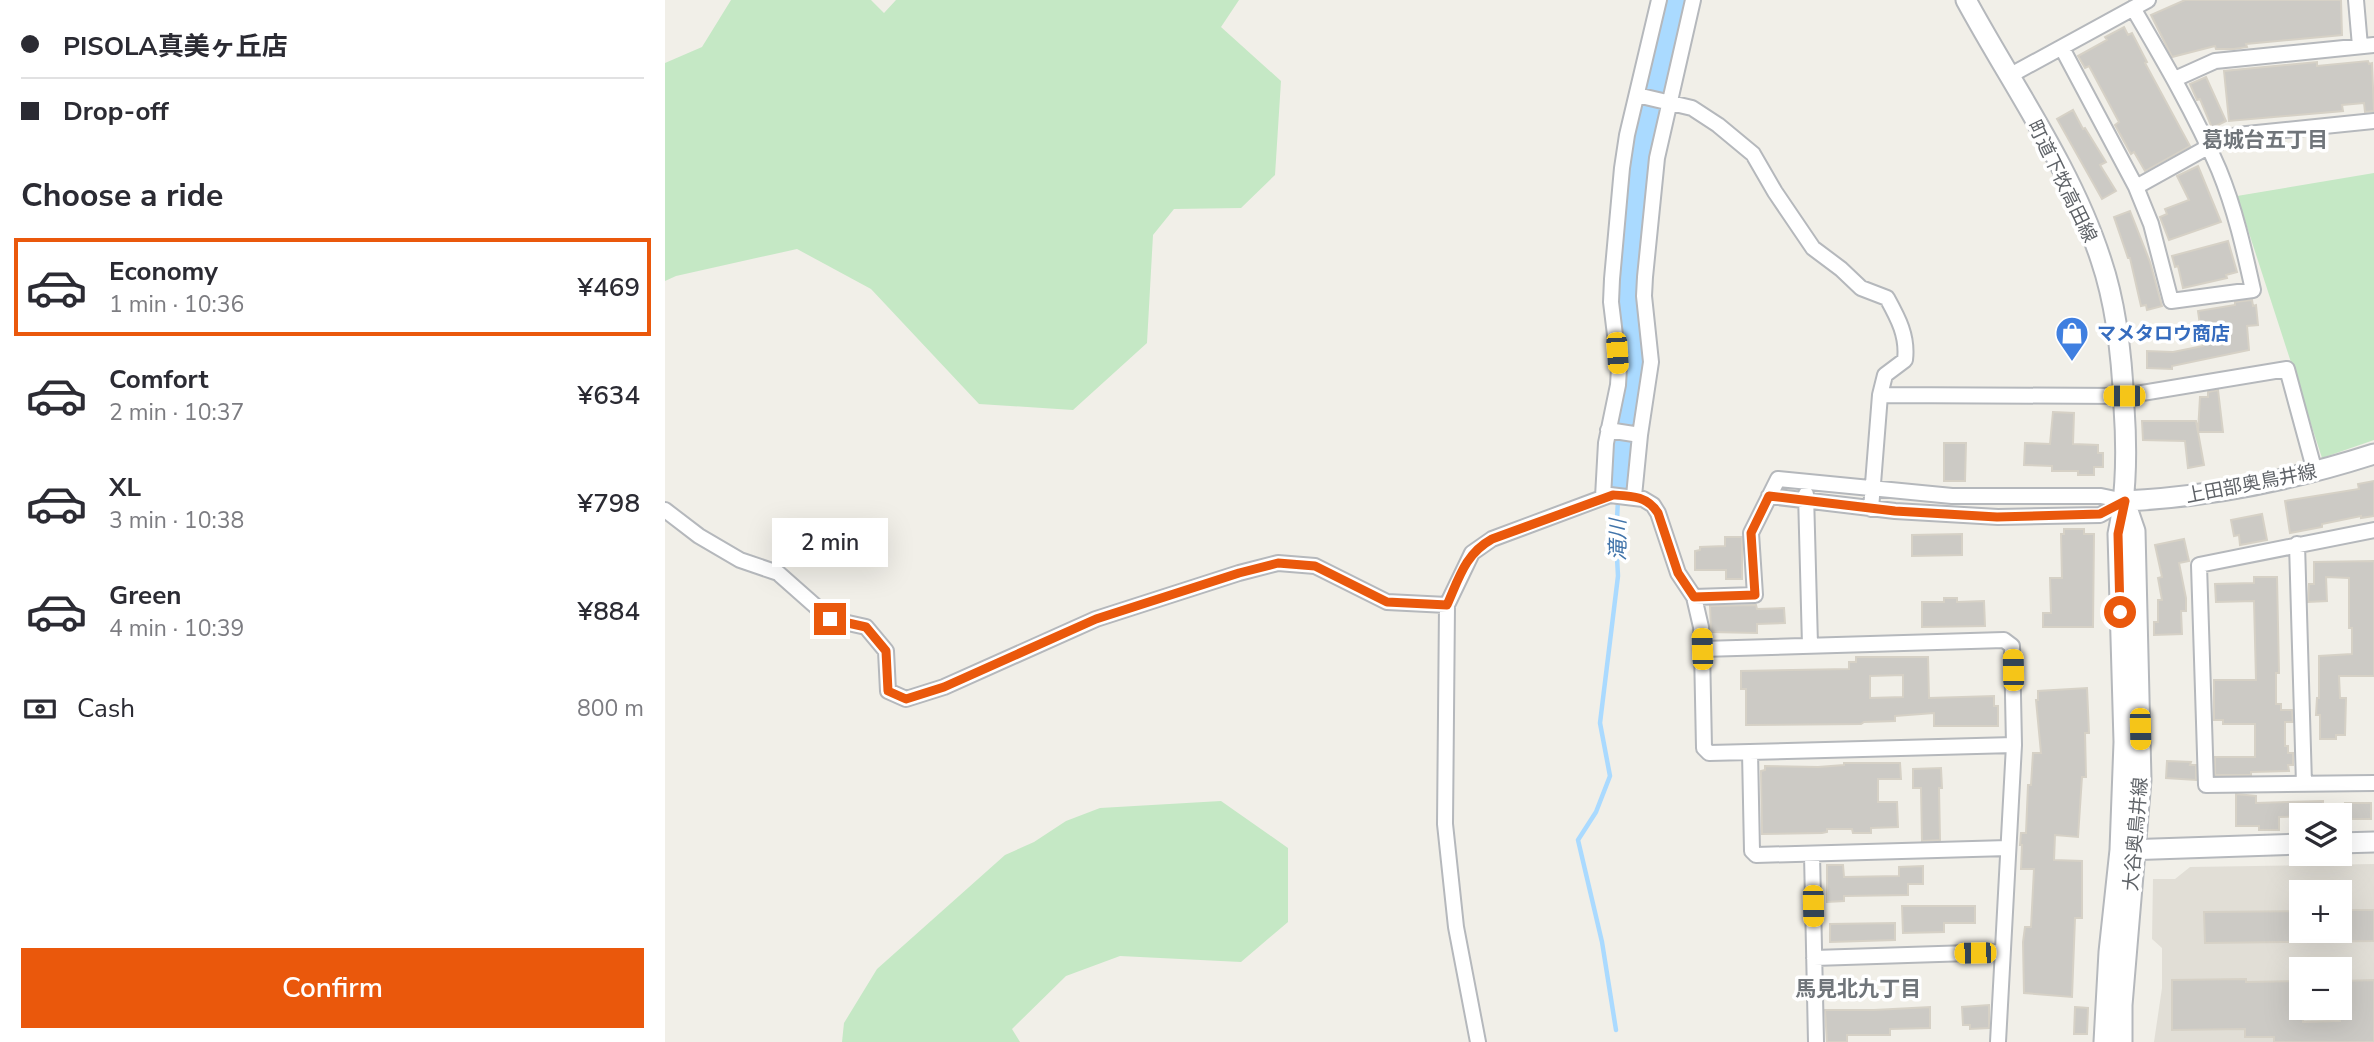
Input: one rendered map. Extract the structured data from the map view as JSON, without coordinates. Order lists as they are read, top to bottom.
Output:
{
  "streets": {
    "street": ["町道下牧高田線", "上田部奥鳥井線", "大谷奥鳥井線"]
  },
  "crossings": [
    ["町道下牧高田線", "上田部奥鳥井線"],
    ["町道下牧高田線", "大谷奥鳥井線"]
  ],
  "districts": ["葛城台五丁目", "馬見北九丁目"],
  "water": ["滝川"],
  "places": {
    "shop": ["マメタロウ商店"]
  },
  "page": {
    "banner": ["PISOLA真美ヶ丘店", "Drop-off"],
    "heading": "Choose a ride",
    "list": [
      {
        "name": "Economy",
        "note": "1 min · 10:36",
        "value": "¥469"
      },
      {
        "name": "Comfort",
        "note": "2 min · 10:37",
        "value": "¥634"
      },
      {
        "name": "XL",
        "note": "3 min · 10:38",
        "value": "¥798"
      },
      {
        "name": "Green",
        "note": "4 min · 10:39",
        "value": "¥884"
      }
    ],
    "bubble": "2 min",
    "pay": ["Cash", "800 m"],
    "map_buttons": ["+", "−"],
    "buttons": "Confirm"
  }
}
